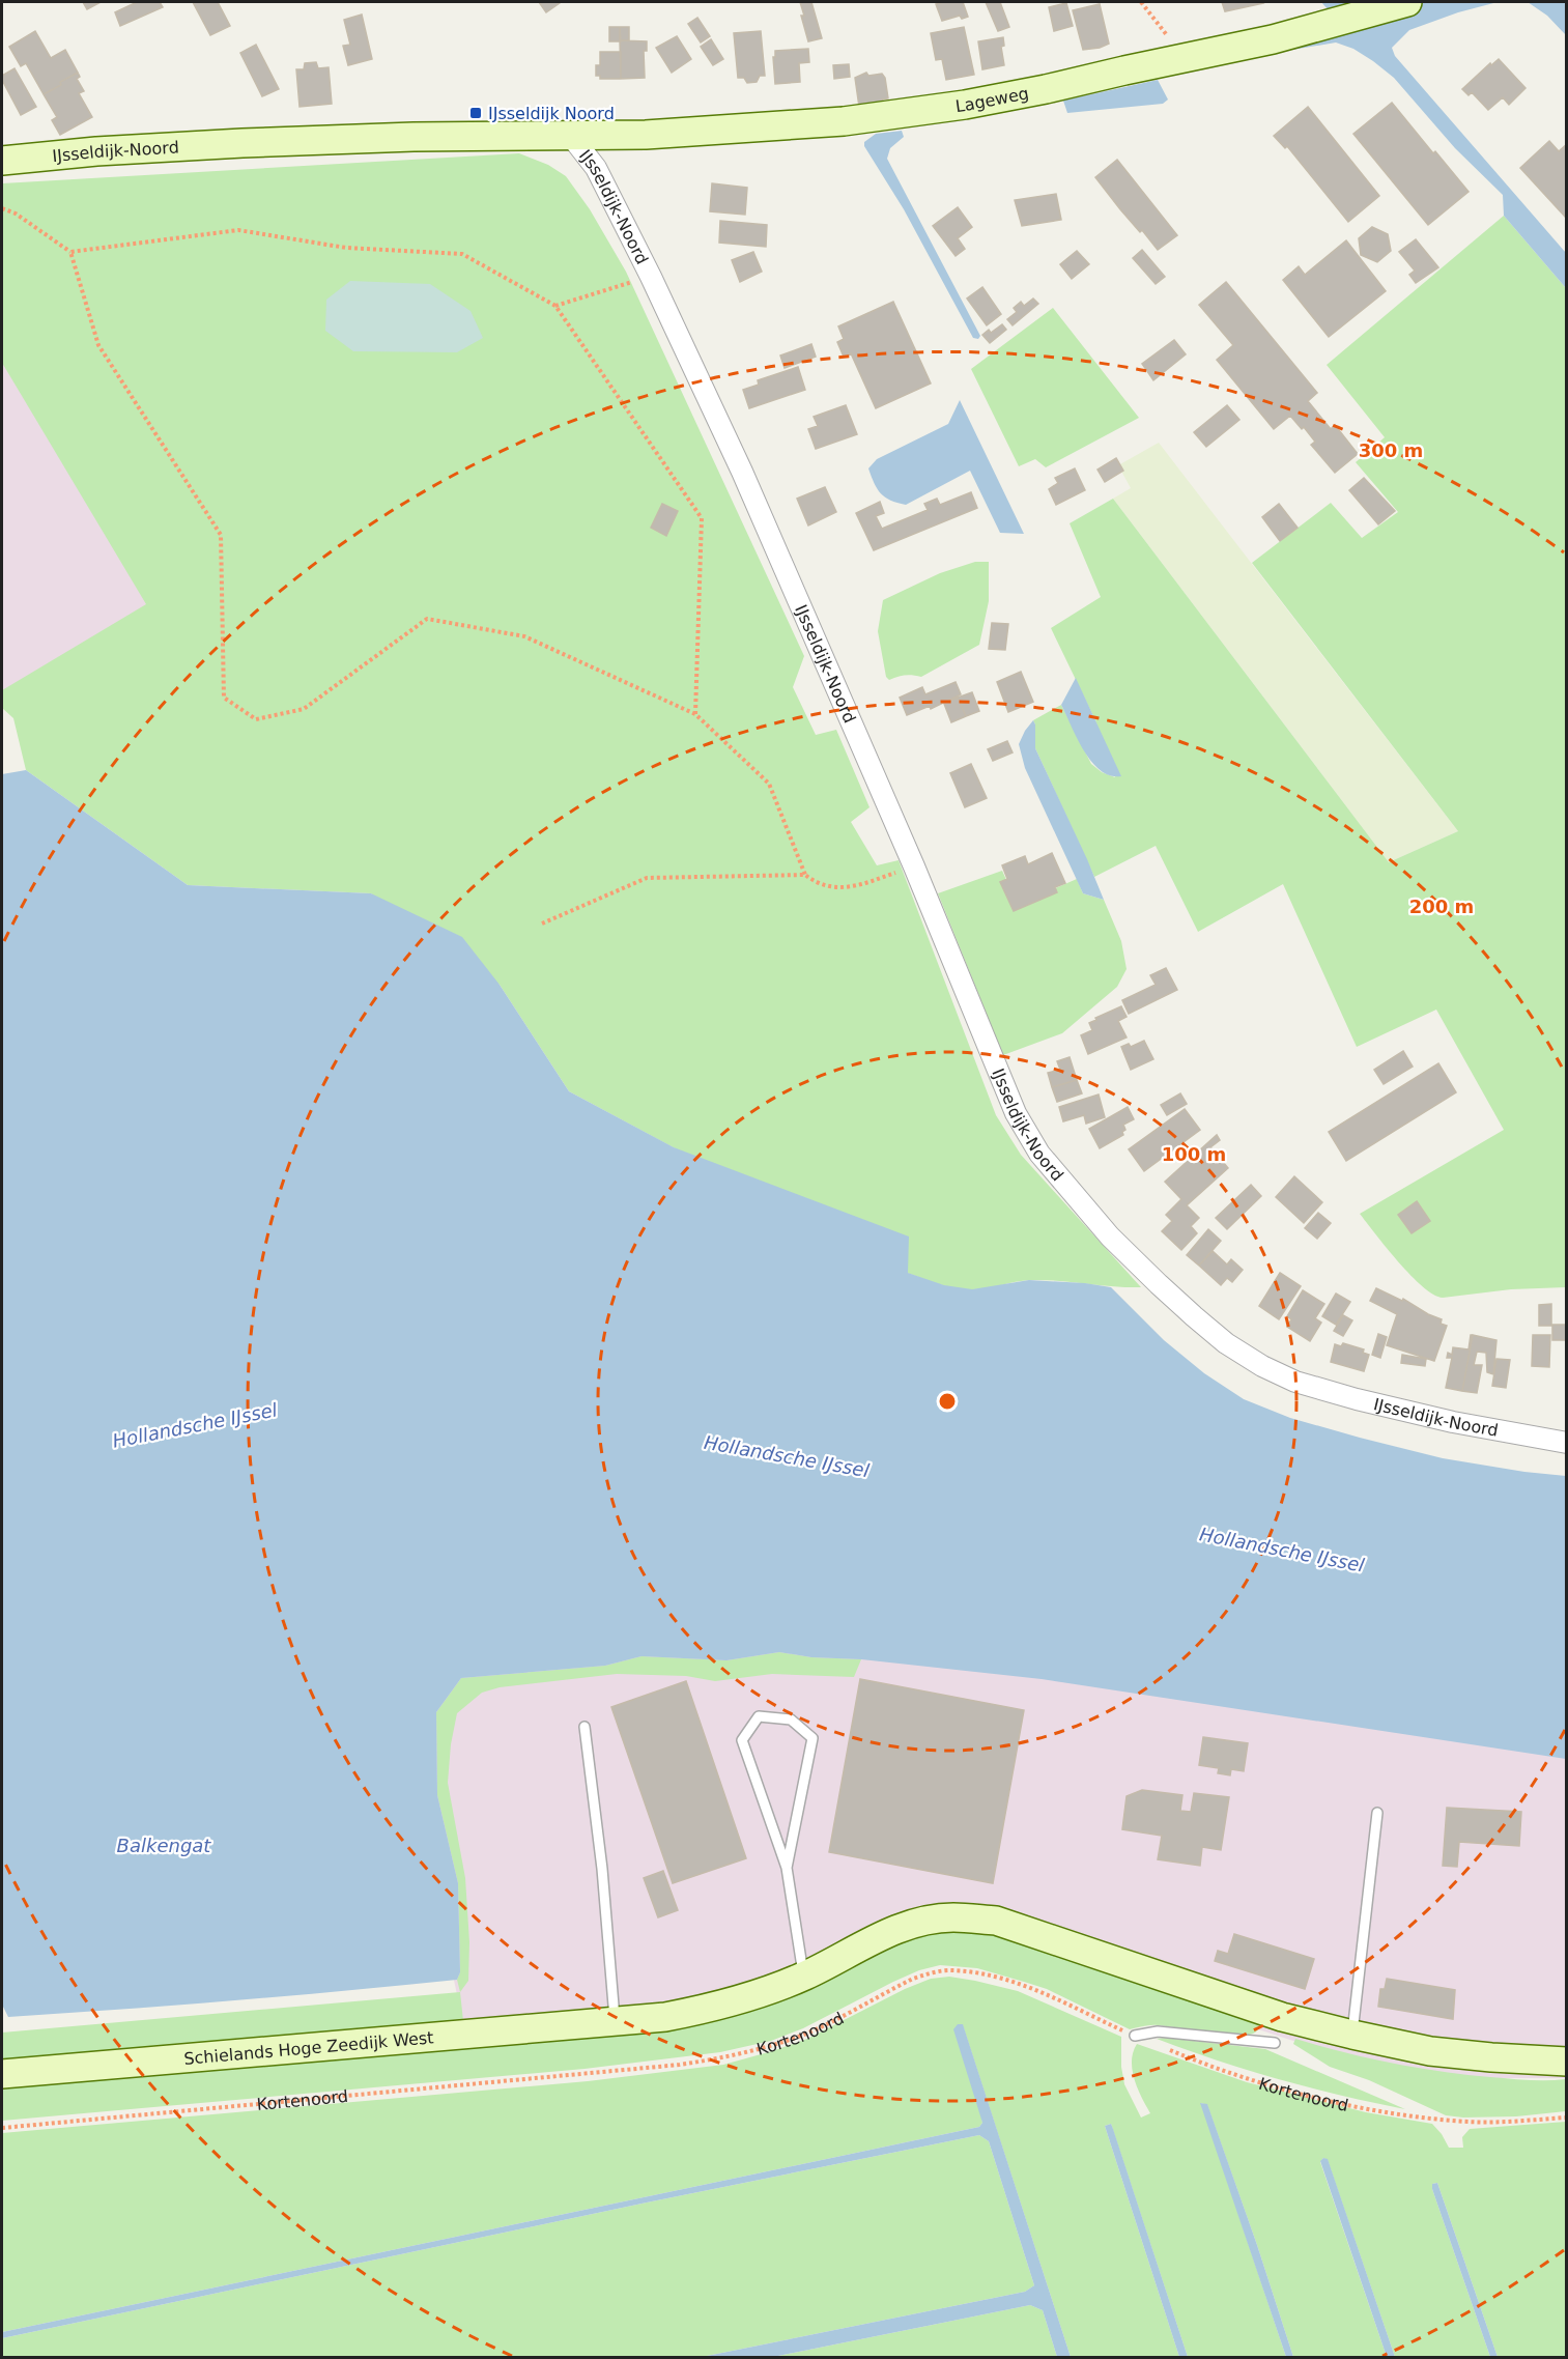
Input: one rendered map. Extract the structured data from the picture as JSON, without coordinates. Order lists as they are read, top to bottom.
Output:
{
  "streets": {
    "street": ["Lageweg", "IJsseldijk-Noord", "Schielands Hoge Zeedijk West"],
    "path": ["Kortenoord"]
  },
  "crossings": [
    ["Lageweg", "IJsseldijk-Noord"]
  ],
  "water": ["Hollandsche IJssel", "Balkengat"],
  "places": {
    "transit": ["IJsseldijk Noord"]
  },
  "rings": ["300 m", "200 m", "100 m"]
}
